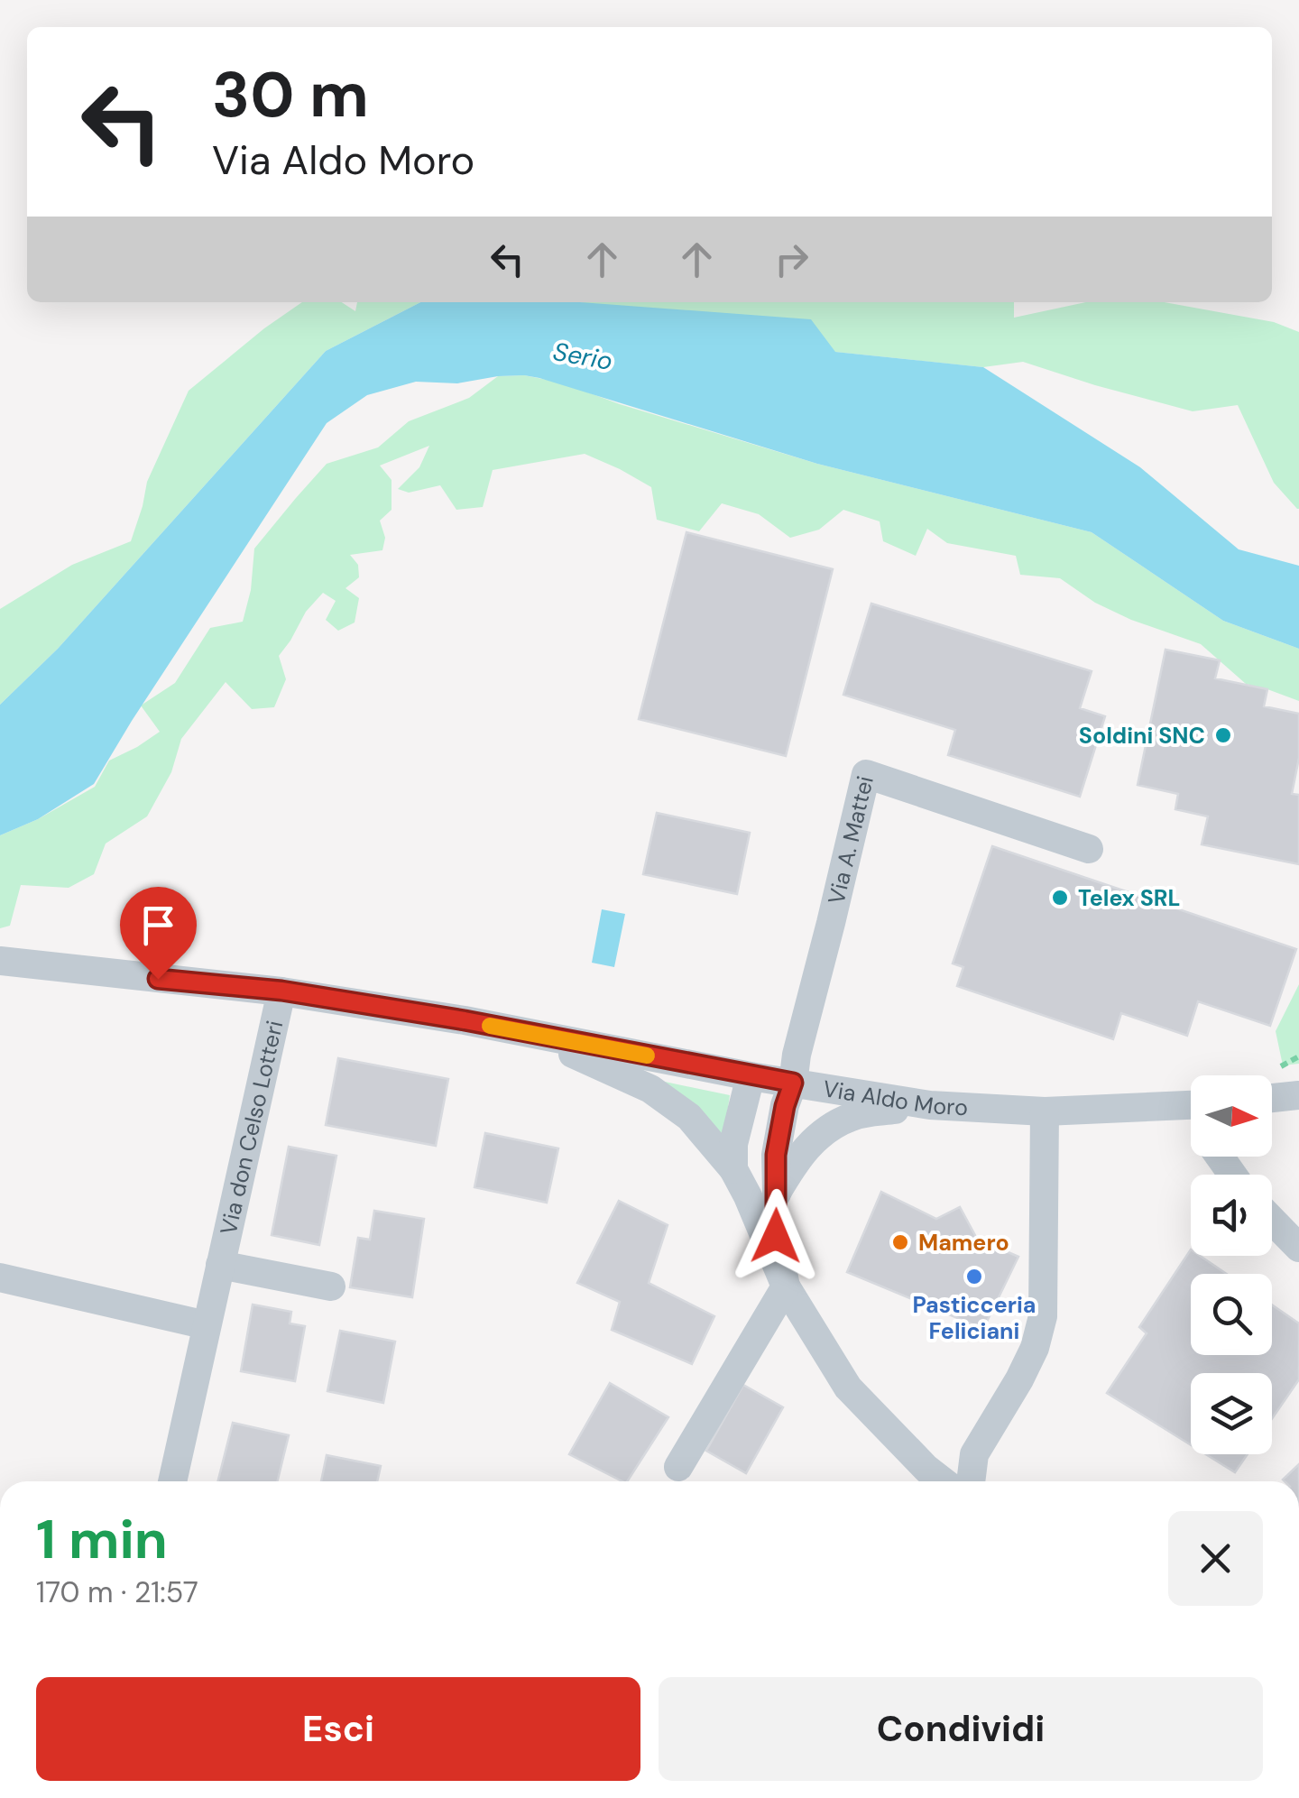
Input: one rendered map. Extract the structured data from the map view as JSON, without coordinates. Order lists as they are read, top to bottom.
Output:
{
  "streets": {
    "street": ["Via A. Mattei", "Via Aldo Moro", "Via don Celso Lotteri"]
  },
  "crossings": [
    ["Via A. Mattei", "Via Aldo Moro"],
    ["Via Aldo Moro", "Via don Celso Lotteri"]
  ],
  "water": ["Serio"],
  "places": [
    "Soldini SNC",
    "Telex SRL",
    "Mamero",
    "Pasticceria Feliciani"
  ],
  "north": "right",
  "page": {
    "turn": ["30 m", "Via Aldo Moro"],
    "heading": ["1 min", "170 m · 21:57"],
    "buttons": ["Esci", "Condividi"]
  }
}
